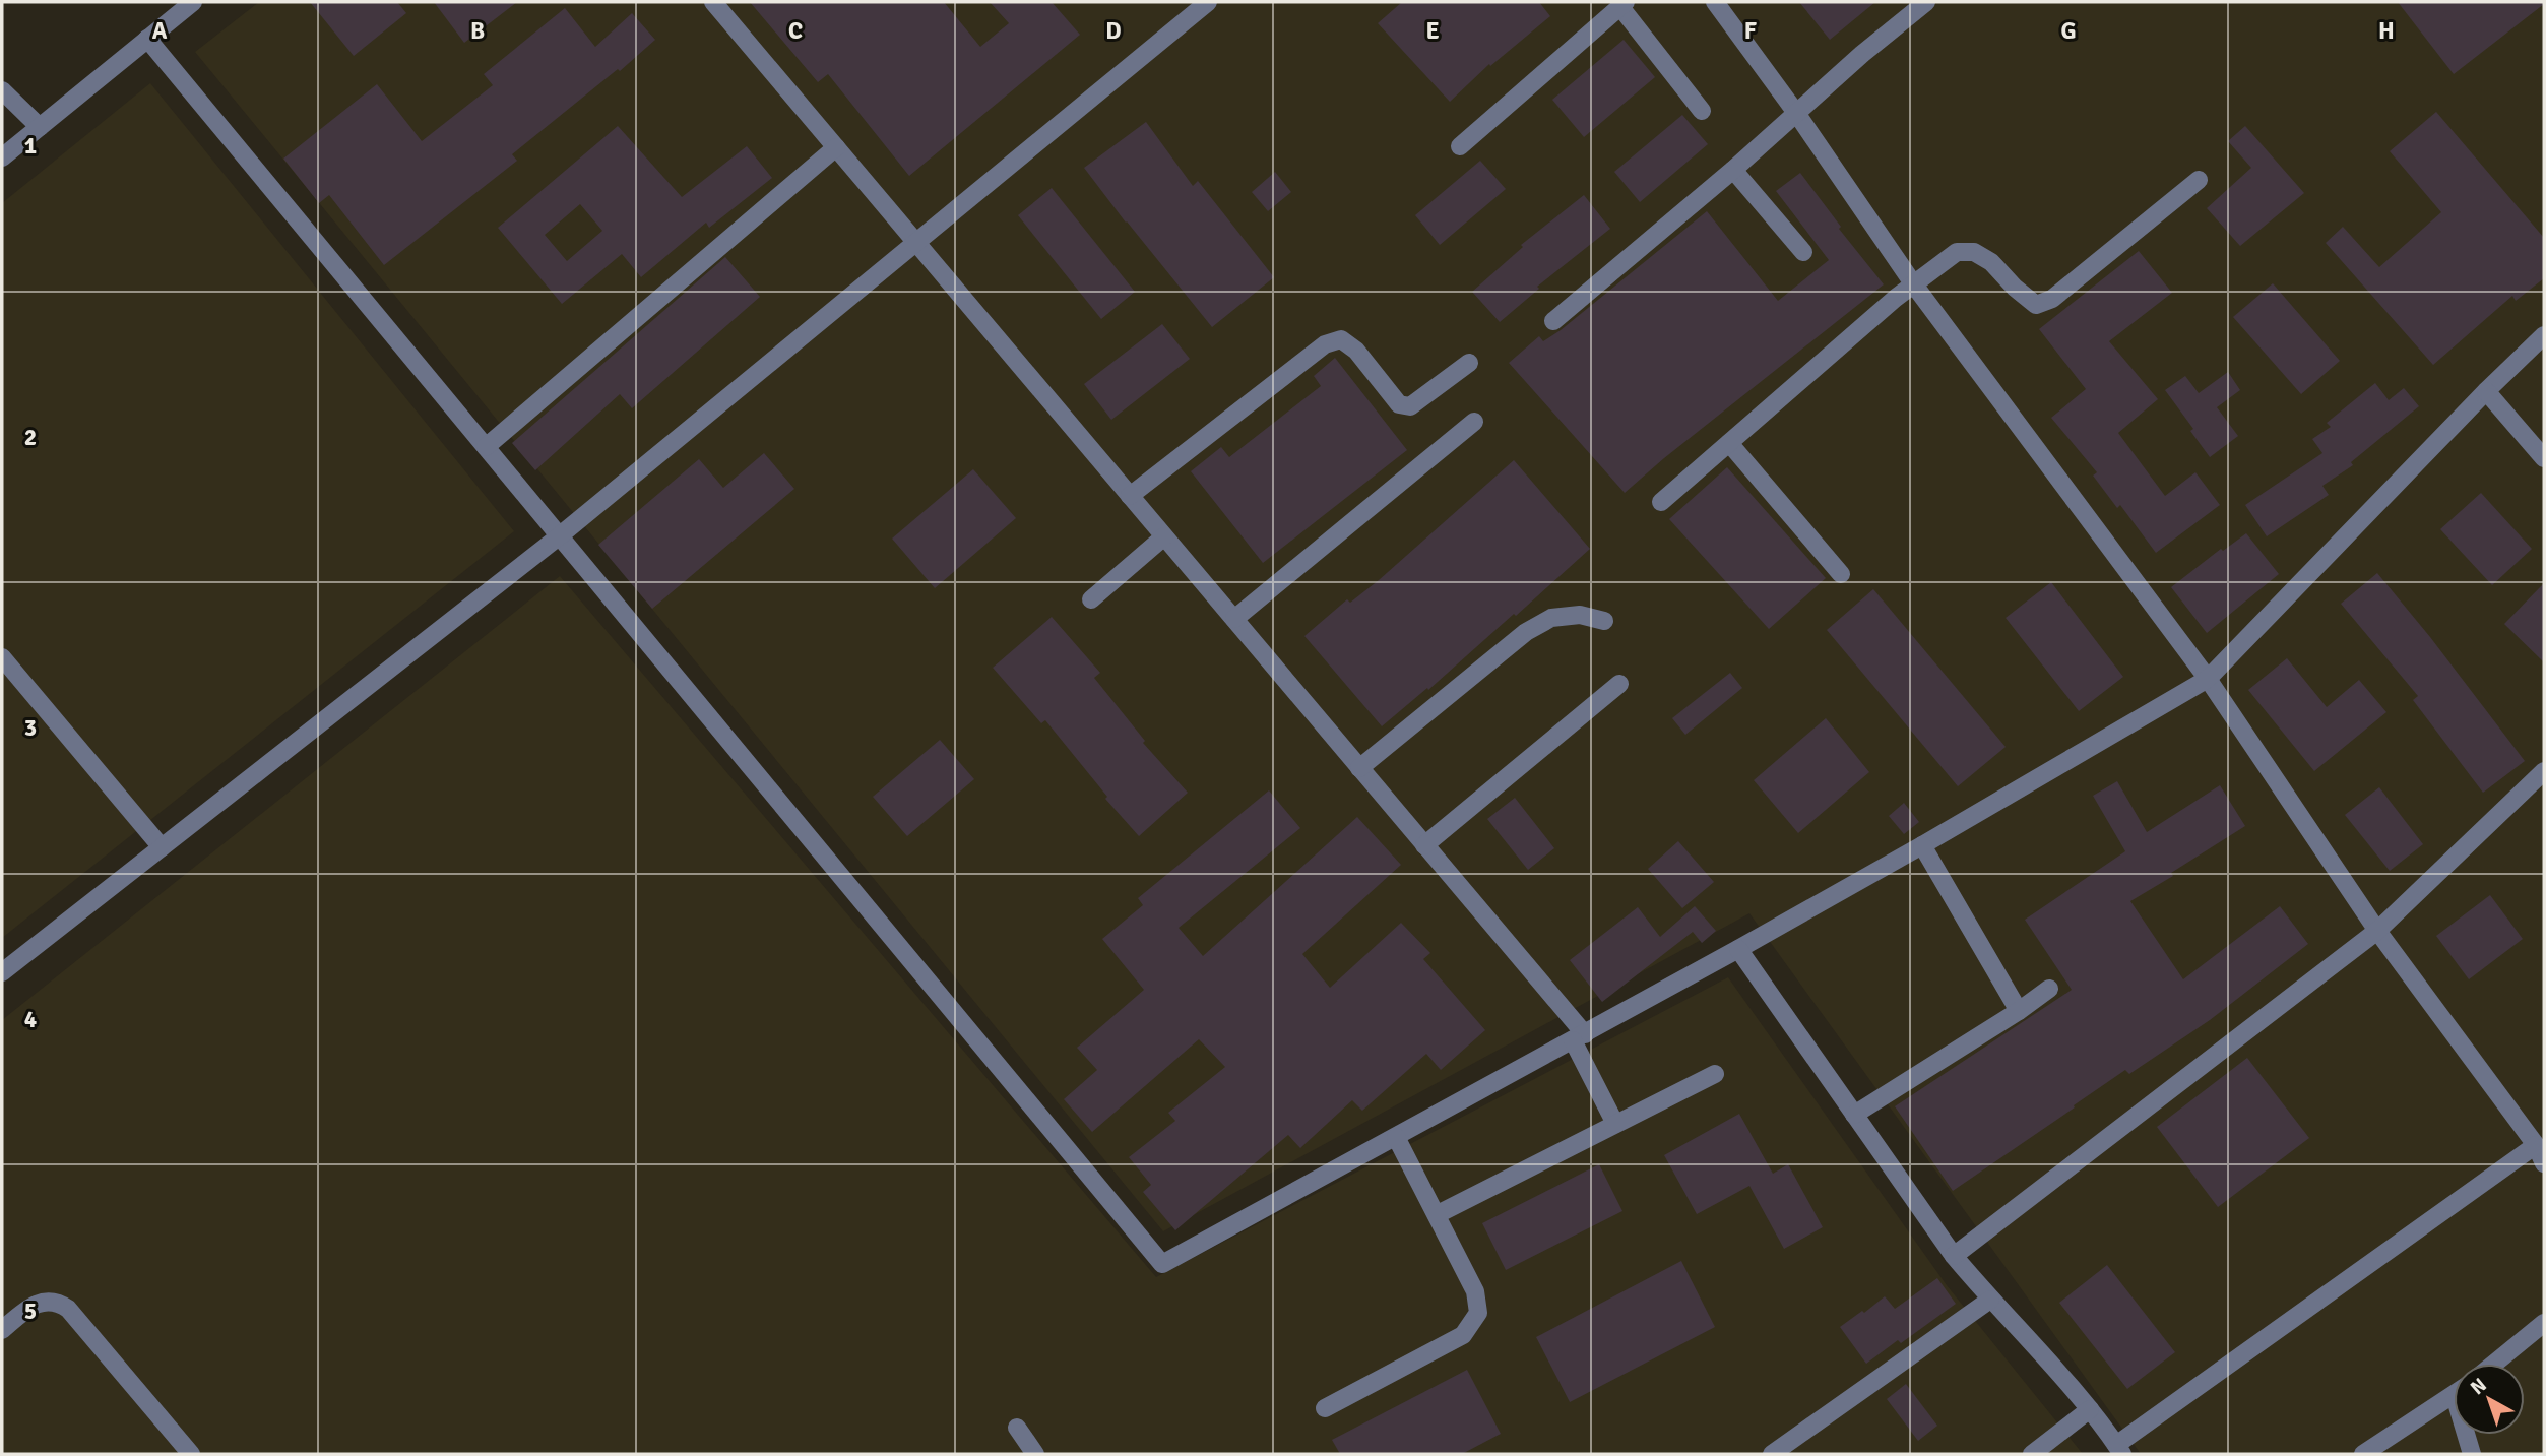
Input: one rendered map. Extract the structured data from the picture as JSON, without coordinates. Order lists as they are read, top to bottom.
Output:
{
  "north": "top left",
  "grid": {
    "columns": [
      "A",
      "B",
      "C",
      "D",
      "E",
      "F",
      "G",
      "H"
    ],
    "rows": [
      "1",
      "2",
      "3",
      "4",
      "5"
    ]
  }
}
